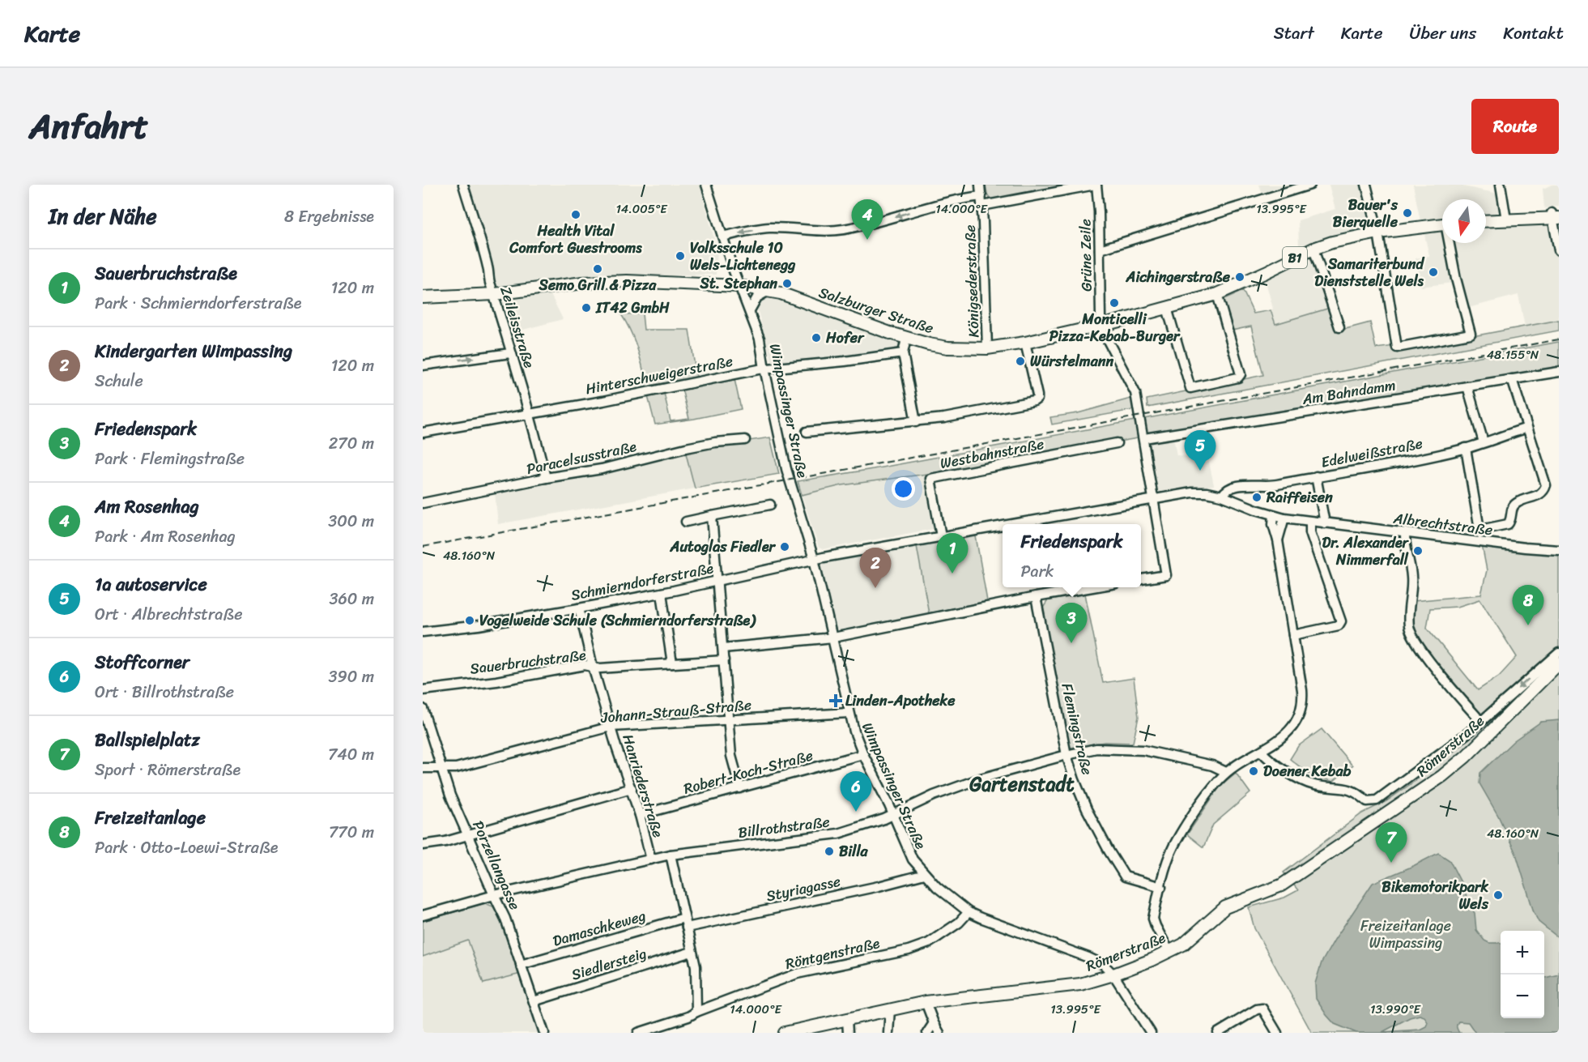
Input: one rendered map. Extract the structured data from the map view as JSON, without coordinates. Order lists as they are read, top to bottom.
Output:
{
  "streets": {
    "main road": ["B1", "Salzburger Straße", "Römerstraße"],
    "street": [
      "Grüne Zeile",
      "Königsederstraße",
      "Zeileisstraße",
      "Hinterschweigerstraße",
      "Am Bahndamm",
      "Wimpassinger Straße",
      "Edelweißstraße",
      "Westbahnstraße",
      "Paracelsusstraße",
      "Albrechtstraße",
      "Schmierndorferstraße",
      "Sauerbruchstraße",
      "Johann-Strauß-Straße",
      "Flemingstraße",
      "Robert-Koch-Straße",
      "Hanriederstraße",
      "Billrothstraße",
      "Porzellangasse",
      "Styriagasse",
      "Damaschkeweg",
      "Röntgenstraße",
      "Siedlersteig"
    ]
  },
  "crossings": [
    ["Grüne Zeile", "Salzburger Straße"],
    ["Königsederstraße", "Salzburger Straße"],
    ["Salzburger Straße", "Zeileisstraße"],
    ["Salzburger Straße", "Wimpassinger Straße"],
    ["Zeileisstraße", "Hinterschweigerstraße"],
    ["Zeileisstraße", "Paracelsusstraße"],
    ["Hinterschweigerstraße", "Wimpassinger Straße"],
    ["Wimpassinger Straße", "Schmierndorferstraße"],
    ["Wimpassinger Straße", "Johann-Strauß-Straße"],
    ["Wimpassinger Straße", "Römerstraße"],
    ["Wimpassinger Straße", "Robert-Koch-Straße"],
    ["Wimpassinger Straße", "Billrothstraße"],
    ["Wimpassinger Straße", "Styriagasse"],
    ["Wimpassinger Straße", "Röntgenstraße"],
    ["Edelweißstraße", "Albrechtstraße"],
    ["Westbahnstraße", "Schmierndorferstraße"],
    ["Albrechtstraße", "Schmierndorferstraße"],
    ["Schmierndorferstraße", "Hanriederstraße"],
    ["Sauerbruchstraße", "Hanriederstraße"],
    ["Johann-Strauß-Straße", "Hanriederstraße"],
    ["Johann-Strauß-Straße", "Porzellangasse"],
    ["Flemingstraße", "Billrothstraße"],
    ["Robert-Koch-Straße", "Hanriederstraße"],
    ["Hanriederstraße", "Billrothstraße"],
    ["Billrothstraße", "Porzellangasse"],
    ["Porzellangasse", "Damaschkeweg"],
    ["Porzellangasse", "Siedlersteig"]
  ],
  "districts": ["Gartenstadt"],
  "parks": ["Freizeitanlage Wimpassing"],
  "places": {
    "other": [
      "Bauer's Bierquelle",
      "Health Vital Comfort Guestrooms",
      "Volksschule 10 Wels-Lichtenegg",
      "Semo Grill & Pizza",
      "Samariterbund Dienststelle Wels",
      "Aichingerstraße",
      "St. Stephan",
      "Monticelli Pizza-Kebab-Burger",
      "IT42 GmbH",
      "Hofer",
      "Würstelmann",
      "Raiffeisen",
      "Autoglas Fiedler",
      "Dr. Alexander Nimmerfall",
      "Vogelweide Schule (Schmierndorferstraße)",
      "Doener Kebab",
      "Billa",
      "Bikemotorikpark Wels"
    ],
    "health": ["Linden-Apotheke"]
  },
  "north": "bottom",
  "page": {
    "header": "Karte",
    "nav": [
      "Start",
      "Karte",
      "Über uns",
      "Kontakt"
    ],
    "title": "Anfahrt",
    "buttons": "Route",
    "heading": ["In der Nähe", "8 Ergebnisse"],
    "pins": [
      "4",
      "5",
      "1",
      "2",
      "8",
      "3",
      "6",
      "7"
    ],
    "list": [
      {
        "mark": "1",
        "name": "Sauerbruchstraße",
        "note": "Park · Schmierndorferstraße",
        "value": "120 m"
      },
      {
        "mark": "2",
        "name": "Kindergarten Wimpassing",
        "note": "Schule",
        "value": "120 m"
      },
      {
        "mark": "3",
        "name": "Friedenspark",
        "note": "Park · Flemingstraße",
        "value": "270 m"
      },
      {
        "mark": "4",
        "name": "Am Rosenhag",
        "note": "Park · Am Rosenhag",
        "value": "300 m"
      },
      {
        "mark": "5",
        "name": "1a autoservice",
        "note": "Ort · Albrechtstraße",
        "value": "360 m"
      },
      {
        "mark": "6",
        "name": "Stoffcorner",
        "note": "Ort · Billrothstraße",
        "value": "390 m"
      },
      {
        "mark": "7",
        "name": "Ballspielplatz",
        "note": "Sport · Römerstraße",
        "value": "740 m"
      },
      {
        "mark": "8",
        "name": "Freizeitanlage",
        "note": "Park · Otto-Loewi-Straße",
        "value": "770 m"
      }
    ],
    "popup": ["Friedenspark", "Park"],
    "map_buttons": ["+", "−"]
  },
  "coordinates": [
    "14.005°E",
    "14.000°E",
    "13.995°E",
    "48.155°N",
    "48.160°N",
    "13.990°E"
  ]
}
